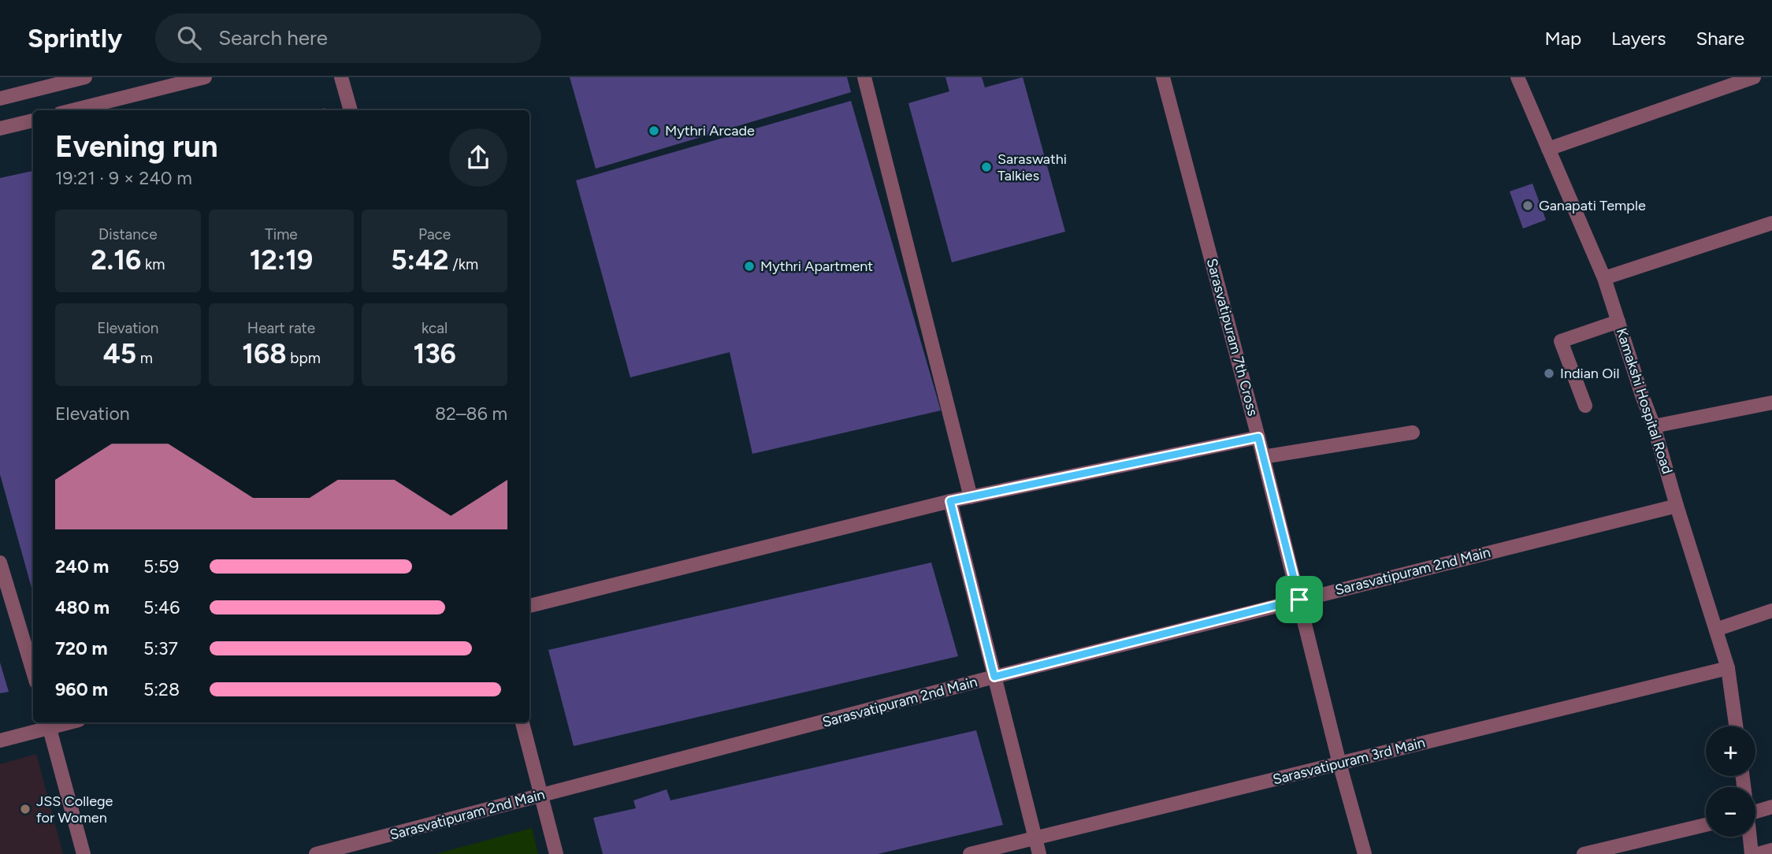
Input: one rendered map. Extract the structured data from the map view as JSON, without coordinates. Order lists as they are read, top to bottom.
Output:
{
  "streets": {
    "street": [
      "Sarasvatipuram 7th Cross",
      "Kamakshi Hospital Road",
      "Sarasvatipuram 2nd Main",
      "Sarasvatipuram 3rd Main"
    ]
  },
  "crossings": [
    ["Sarasvatipuram 7th Cross", "Sarasvatipuram 2nd Main"],
    ["Sarasvatipuram 7th Cross", "Sarasvatipuram 3rd Main"],
    ["Kamakshi Hospital Road", "Sarasvatipuram 2nd Main"],
    ["Kamakshi Hospital Road", "Sarasvatipuram 3rd Main"]
  ],
  "places": [
    "Mythri Arcade",
    "Saraswathi Talkies",
    "Ganapati Temple",
    "Mythri Apartment",
    "Indian Oil",
    "JSS College for Women"
  ],
  "page": {
    "header": "Sprintly",
    "search": "Search here",
    "nav": ["Map", "Layers", "Share"],
    "heading": ["Evening run", "19:21 · 9 × 240 m"],
    "stats": [
      ["Distance", "2.16 km"],
      ["Time", "12:19"],
      ["Pace", "5:42 /km"],
      ["Elevation", "45 m"],
      ["Heart rate", "168 bpm"],
      ["kcal", "136"]
    ],
    "chart": ["Elevation", "82–86 m"],
    "list": [
      {
        "name": "240 m",
        "note": "5:59"
      },
      {
        "name": "480 m",
        "note": "5:46"
      },
      {
        "name": "720 m",
        "note": "5:37"
      },
      {
        "name": "960 m",
        "note": "5:28"
      }
    ],
    "map_buttons": ["+", "−"]
  }
}
